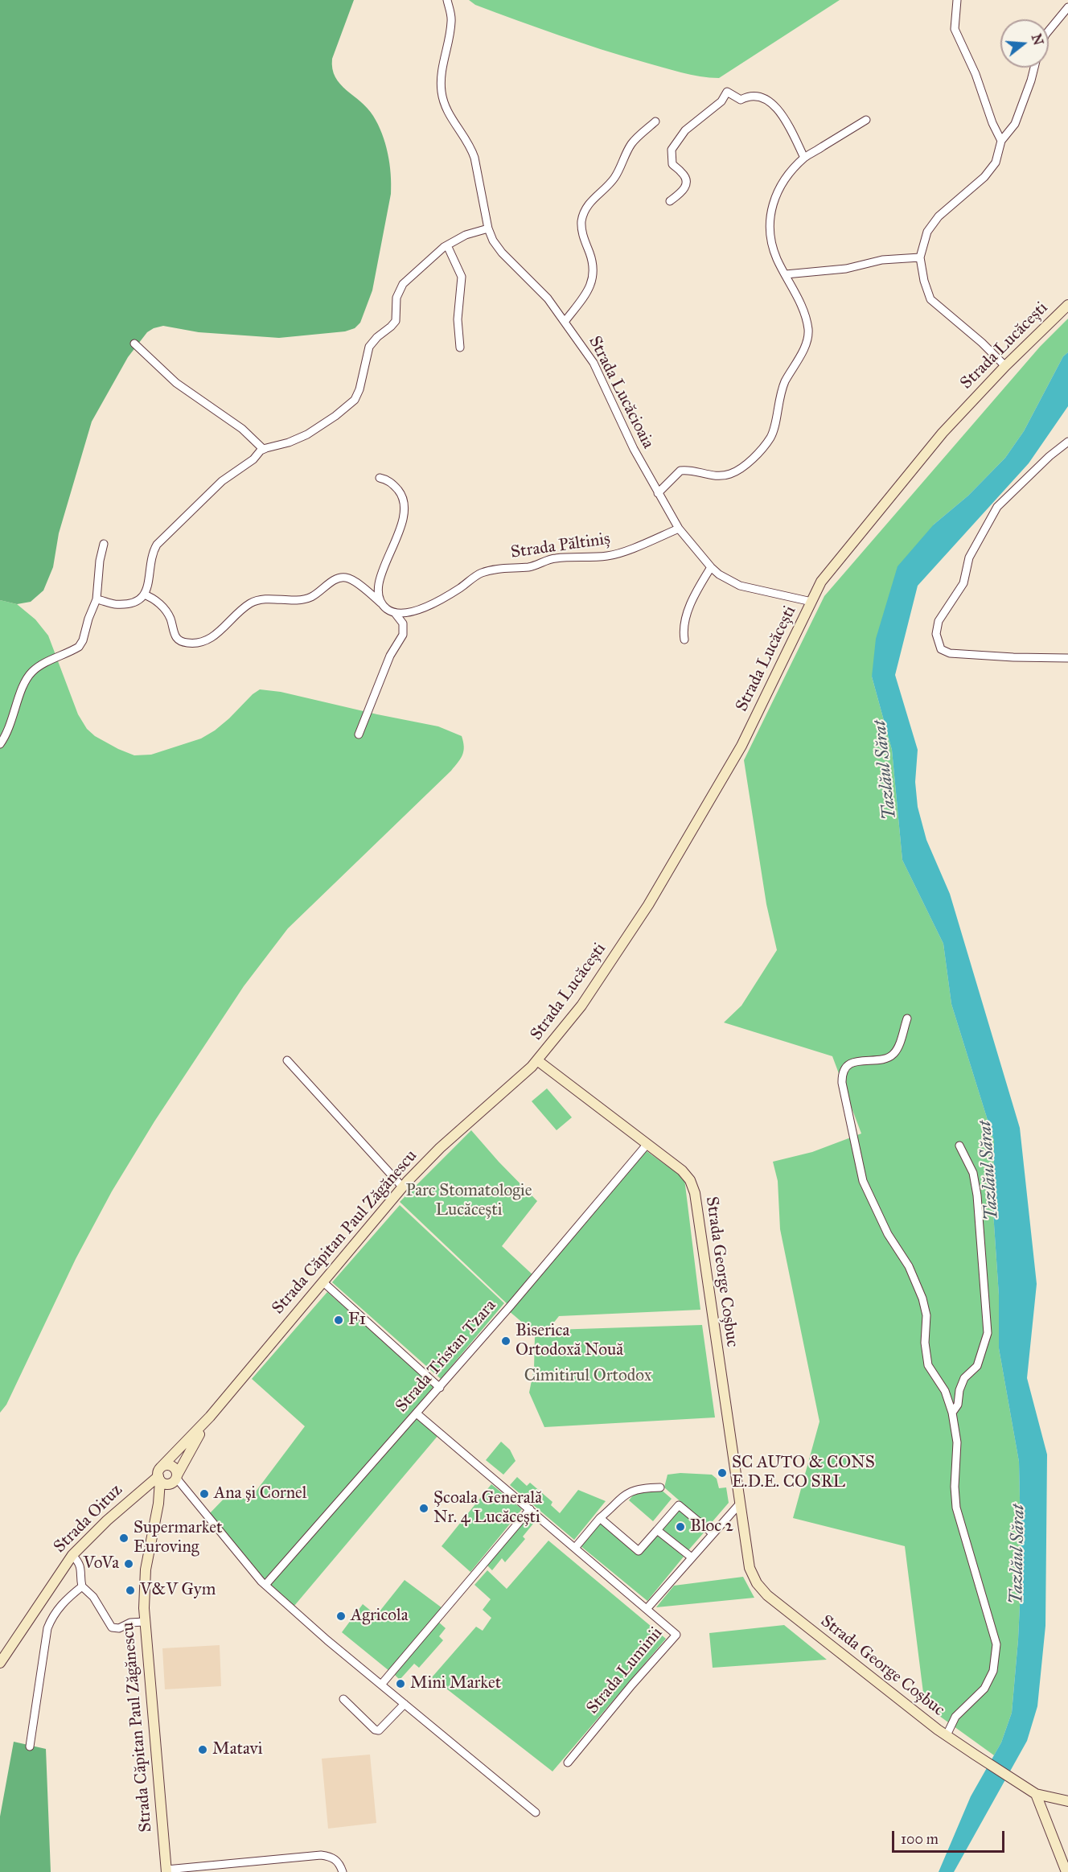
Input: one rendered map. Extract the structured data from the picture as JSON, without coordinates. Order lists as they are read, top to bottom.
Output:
{
  "streets": {
    "main road": [
      "Strada Lucăcești",
      "Strada Căpitan Paul Zăgănescu",
      "Strada George Coșbuc",
      "Strada Oituz"
    ],
    "street": [
      "Strada Lucăcioaia",
      "Strada Păltiniș",
      "Strada Tristan Tzara",
      "Strada Luminii"
    ]
  },
  "crossings": [
    ["Strada Lucăcești", "Strada Lucăcioaia"],
    ["Strada Lucăcești", "Strada Căpitan Paul Zăgănescu"],
    ["Strada Lucăcești", "Strada George Coșbuc"],
    ["Strada Lucăcioaia", "Strada Păltiniș"],
    ["Strada Căpitan Paul Zăgănescu", "Strada George Coșbuc"],
    ["Strada Căpitan Paul Zăgănescu", "Strada Oituz"],
    ["Strada George Coșbuc", "Strada Tristan Tzara"],
    ["Strada Tristan Tzara", "Strada Luminii"]
  ],
  "water": ["Tazlăul Sărat"],
  "parks": ["Parc Stomatologie Lucăcești", "Cimitirul Ortodox"],
  "places": [
    "F1",
    "Biserica Ortodoxă Nouă",
    "SC AUTO & CONS E.D.E. CO SRL",
    "Ana și Cornel",
    "Școala Generală Nr. 4 Lucăcești",
    "Bloc 2",
    "Supermarket Euroving",
    "VoVa",
    "V&V Gym",
    "Agricola",
    "Mini Market",
    "Matavi"
  ],
  "scale_bar": "100 m",
  "north": "right"
}
